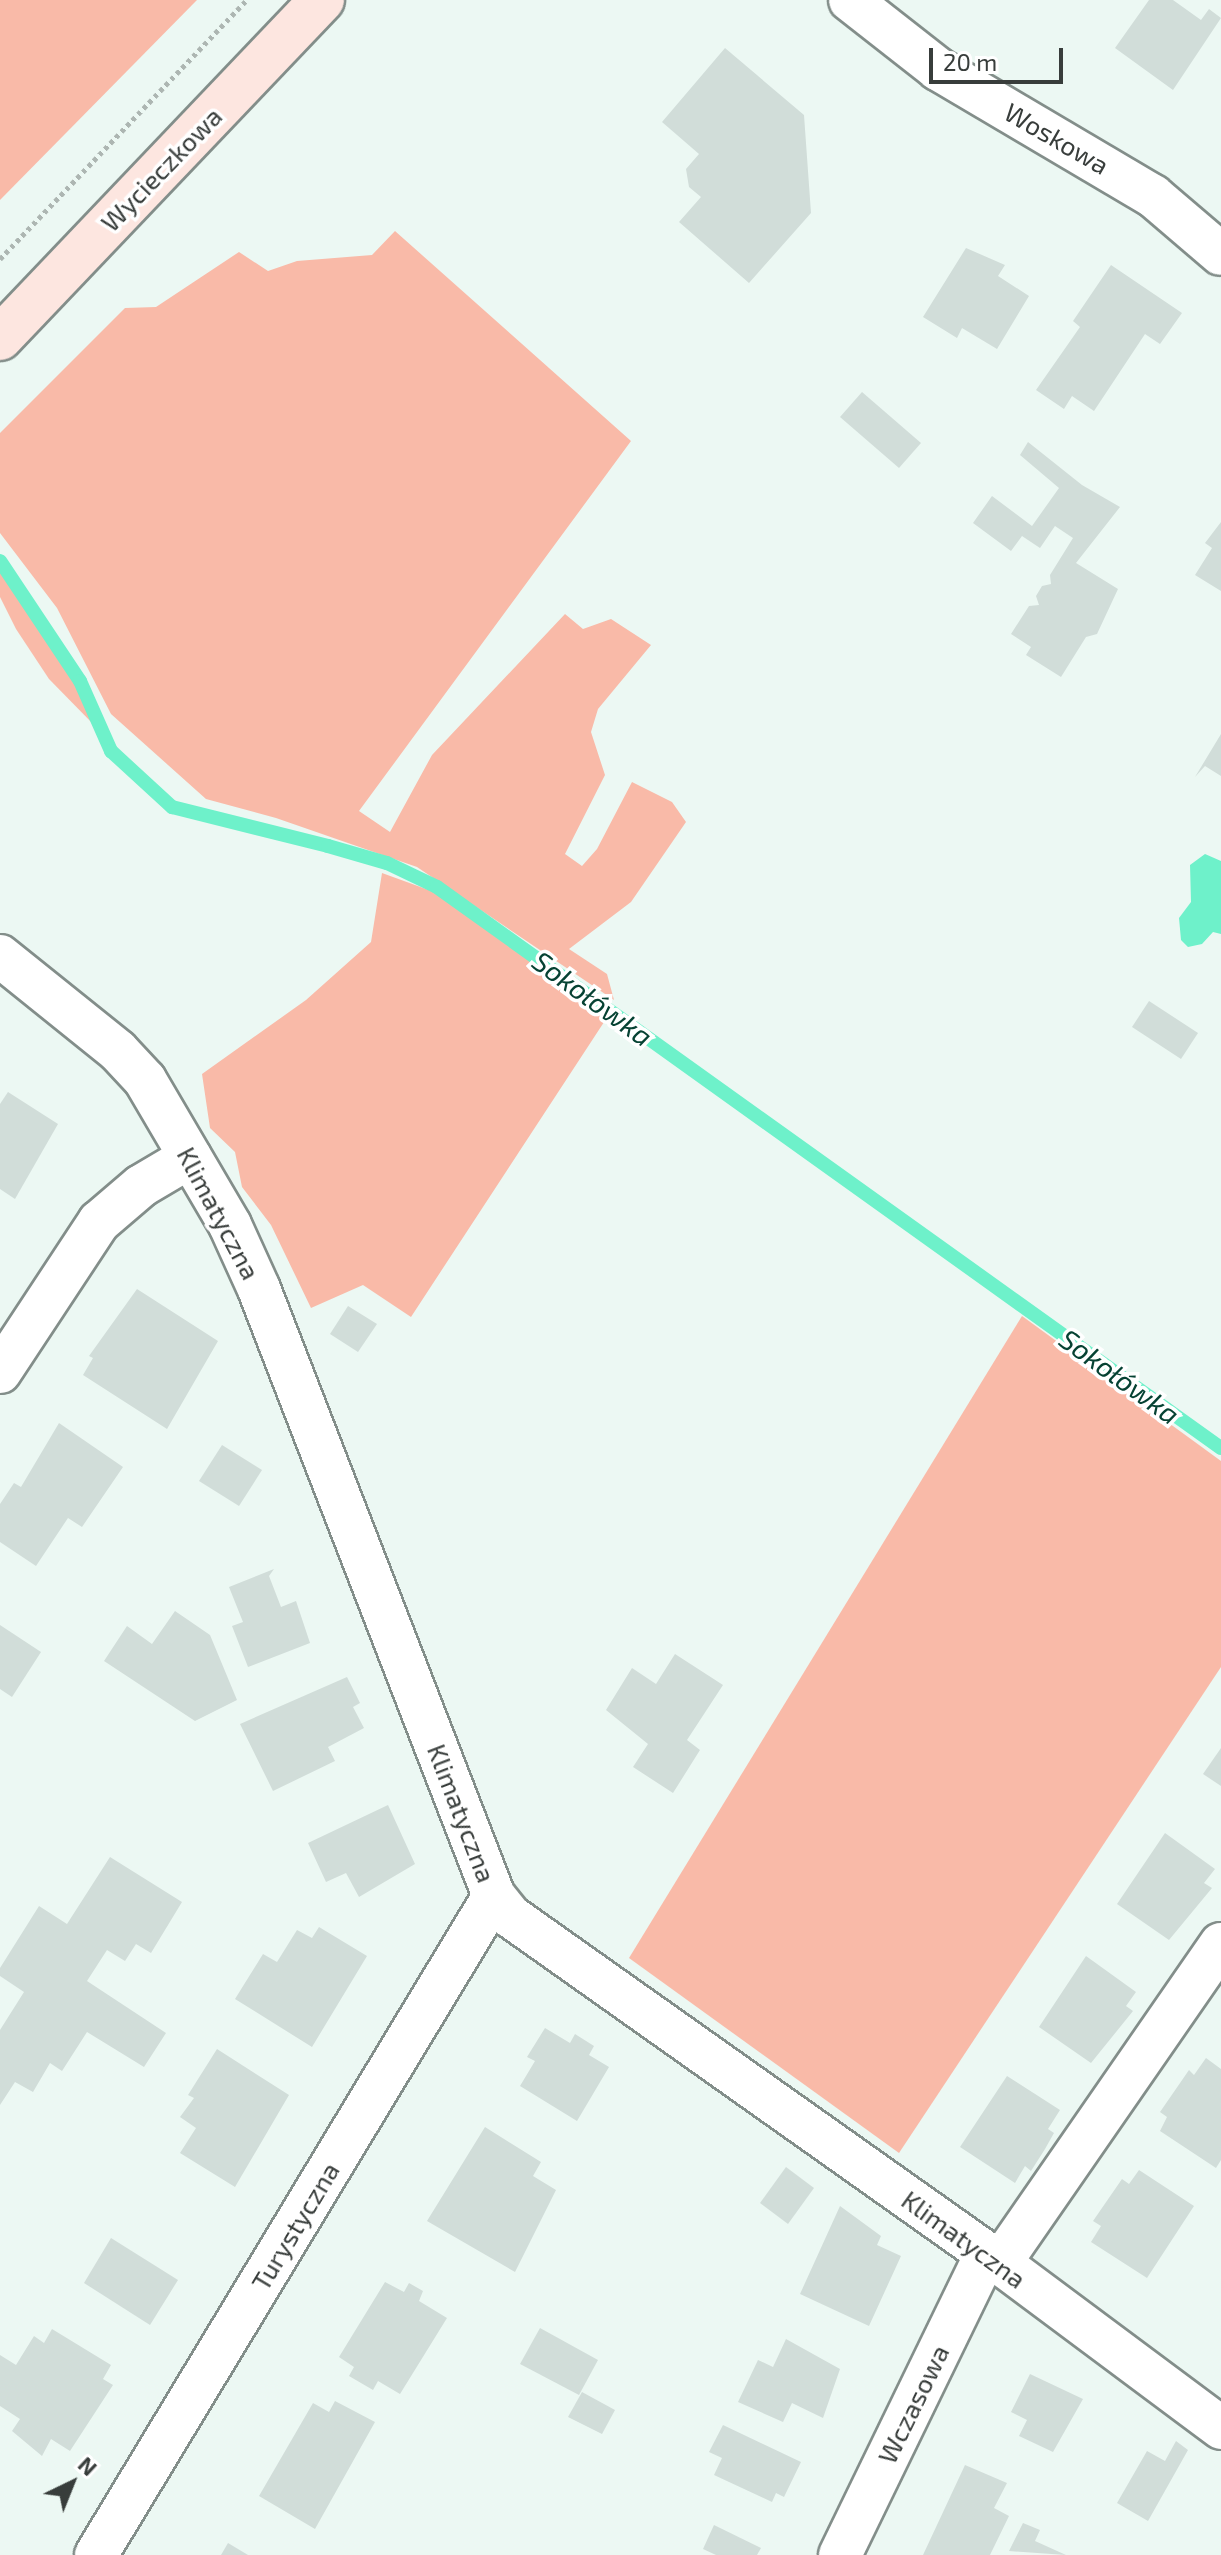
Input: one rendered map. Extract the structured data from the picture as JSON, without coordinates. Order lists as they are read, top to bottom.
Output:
{
  "streets": {
    "street": [
      "Woskowa",
      "Wycieczkowa",
      "Klimatyczna",
      "Turystyczna",
      "Wczasowa"
    ]
  },
  "crossings": [
    ["Klimatyczna", "Turystyczna"],
    ["Klimatyczna", "Wczasowa"]
  ],
  "water": ["Sokołówka"],
  "scale_bar": "20 m",
  "north": "top right"
}
